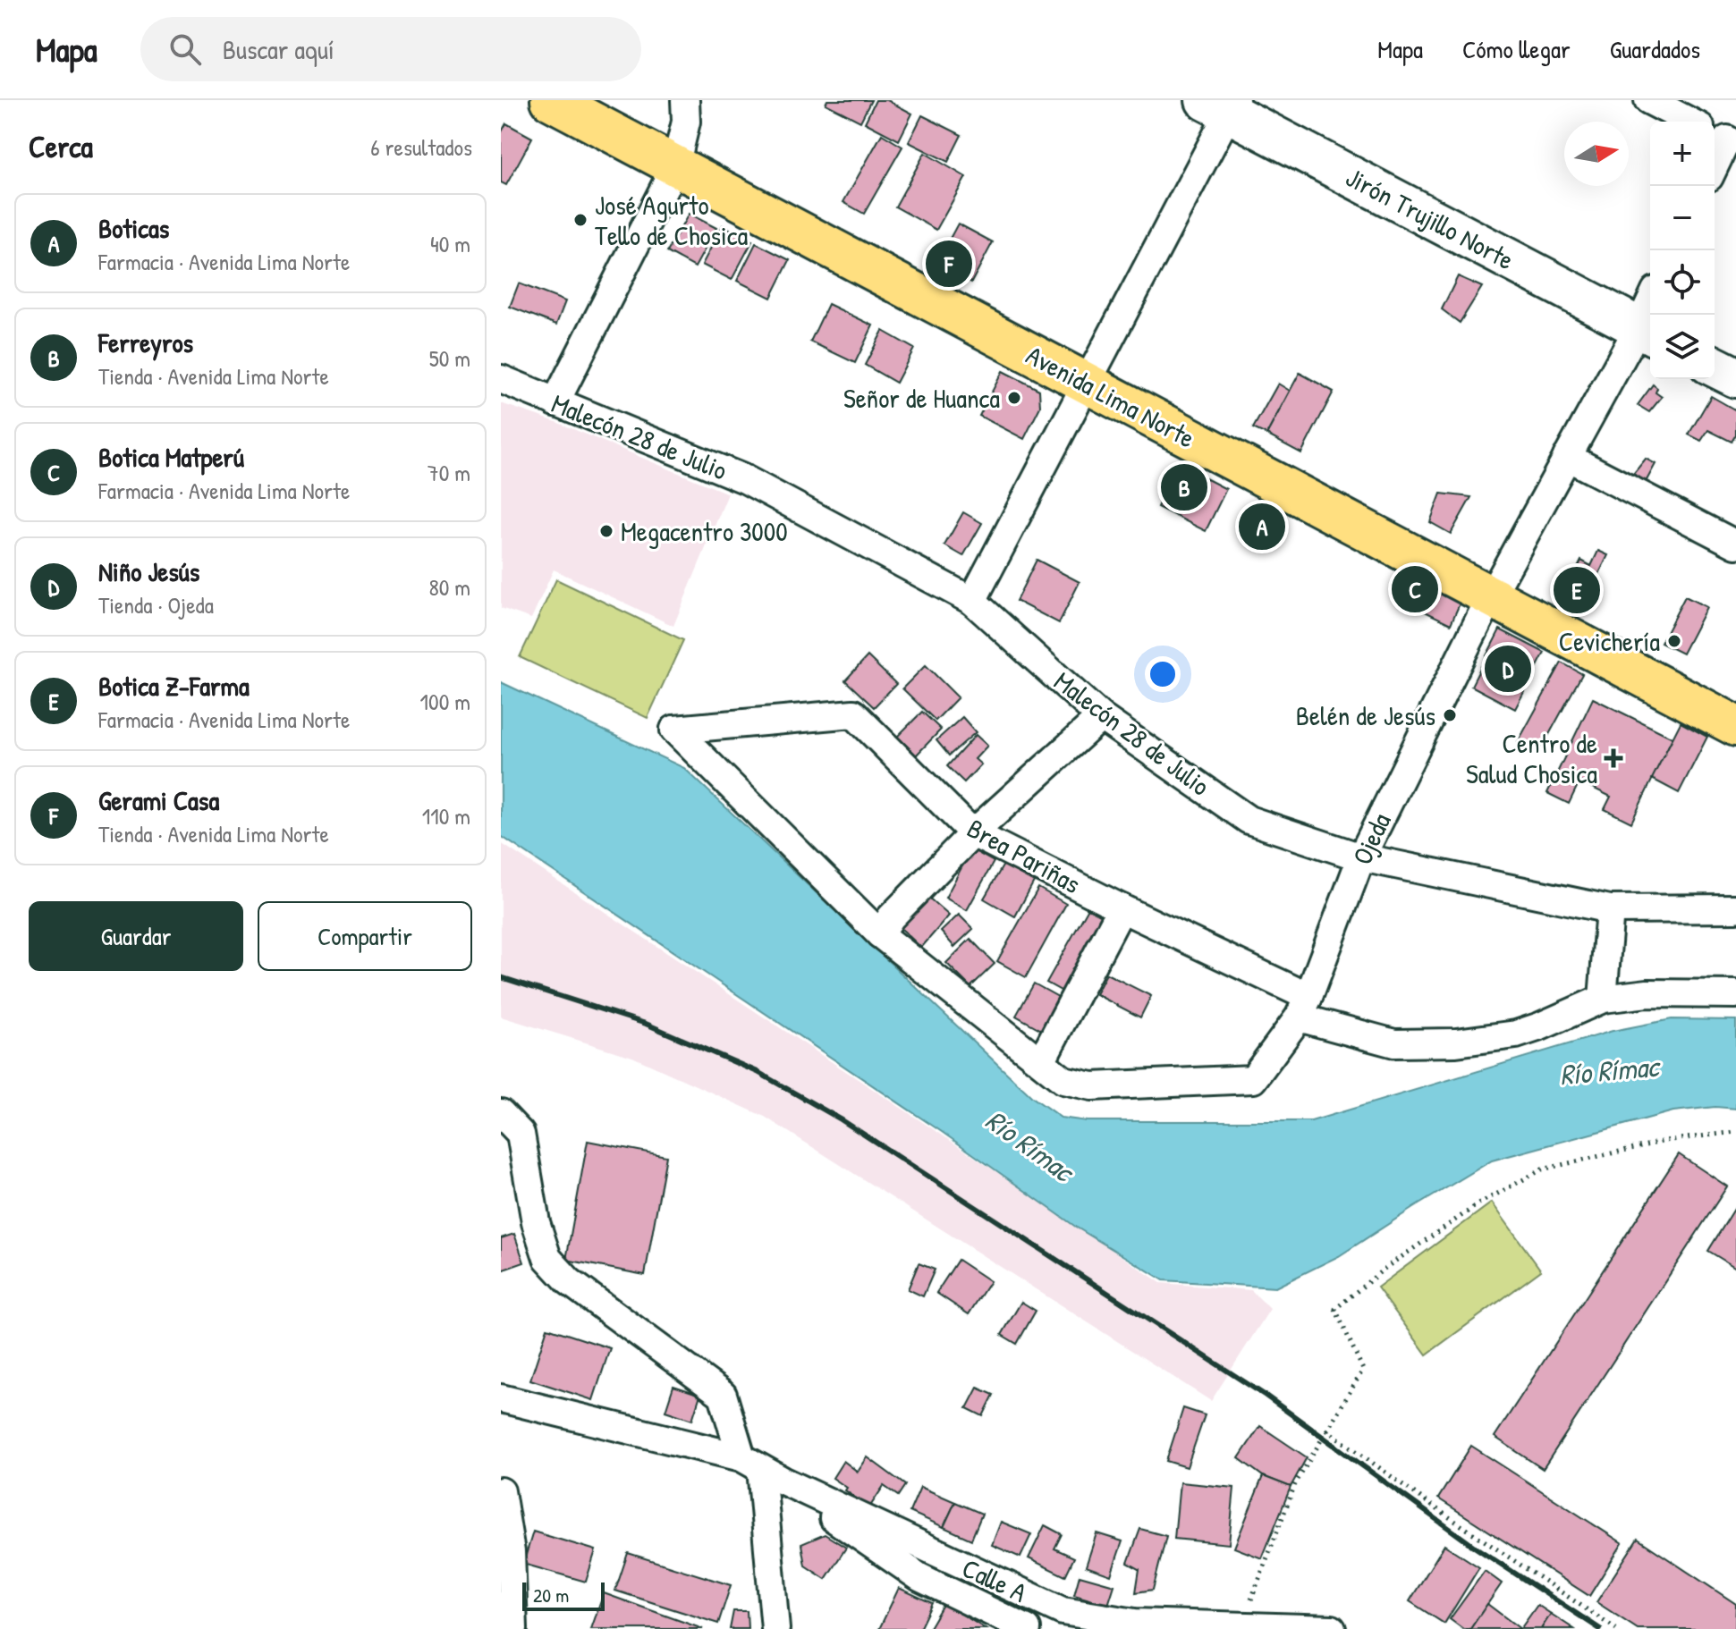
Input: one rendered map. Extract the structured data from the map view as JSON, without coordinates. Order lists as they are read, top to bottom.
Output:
{
  "streets": {
    "highway": ["Avenida Lima Norte"],
    "street": [
      "Jirón Trujillo Norte",
      "Malecón 28 de Julio",
      "Ojeda",
      "Brea Pariñas",
      "Calle A"
    ]
  },
  "crossings": [
    ["Jirón Trujillo Norte", "Ojeda"],
    ["Avenida Lima Norte", "Ojeda"],
    ["Malecón 28 de Julio", "Ojeda"],
    ["Ojeda", "Brea Pariñas"]
  ],
  "water": ["Río Rímac"],
  "places": {
    "other": [
      "José Agurto Tello de Chosica",
      "Señor de Huanca",
      "Megacentro 3000",
      "Cevichería",
      "Belén de Jesús"
    ],
    "health": ["Centro de Salud Chosica"]
  },
  "scale_bar": "20 m",
  "north": "right",
  "page": {
    "header": "Mapa",
    "search": "Buscar aquí",
    "nav": ["Mapa", "Cómo llegar", "Guardados"],
    "heading": ["Cerca", "6 resultados"],
    "map_buttons": ["+", "−"],
    "list": [
      {
        "mark": "A",
        "name": "Boticas",
        "note": "Farmacia · Avenida Lima Norte",
        "value": "40 m"
      },
      {
        "mark": "B",
        "name": "Ferreyros",
        "note": "Tienda · Avenida Lima Norte",
        "value": "50 m"
      },
      {
        "mark": "C",
        "name": "Botica Matperú",
        "note": "Farmacia · Avenida Lima Norte",
        "value": "70 m"
      },
      {
        "mark": "D",
        "name": "Niño Jesús",
        "note": "Tienda · Ojeda",
        "value": "80 m"
      },
      {
        "mark": "E",
        "name": "Botica Z-Farma",
        "note": "Farmacia · Avenida Lima Norte",
        "value": "100 m"
      },
      {
        "mark": "F",
        "name": "Gerami Casa",
        "note": "Tienda · Avenida Lima Norte",
        "value": "110 m"
      }
    ],
    "pins": [
      "F",
      "B",
      "A",
      "C",
      "E",
      "D"
    ],
    "buttons": ["Guardar", "Compartir"],
    "scale": "20 m"
  }
}
